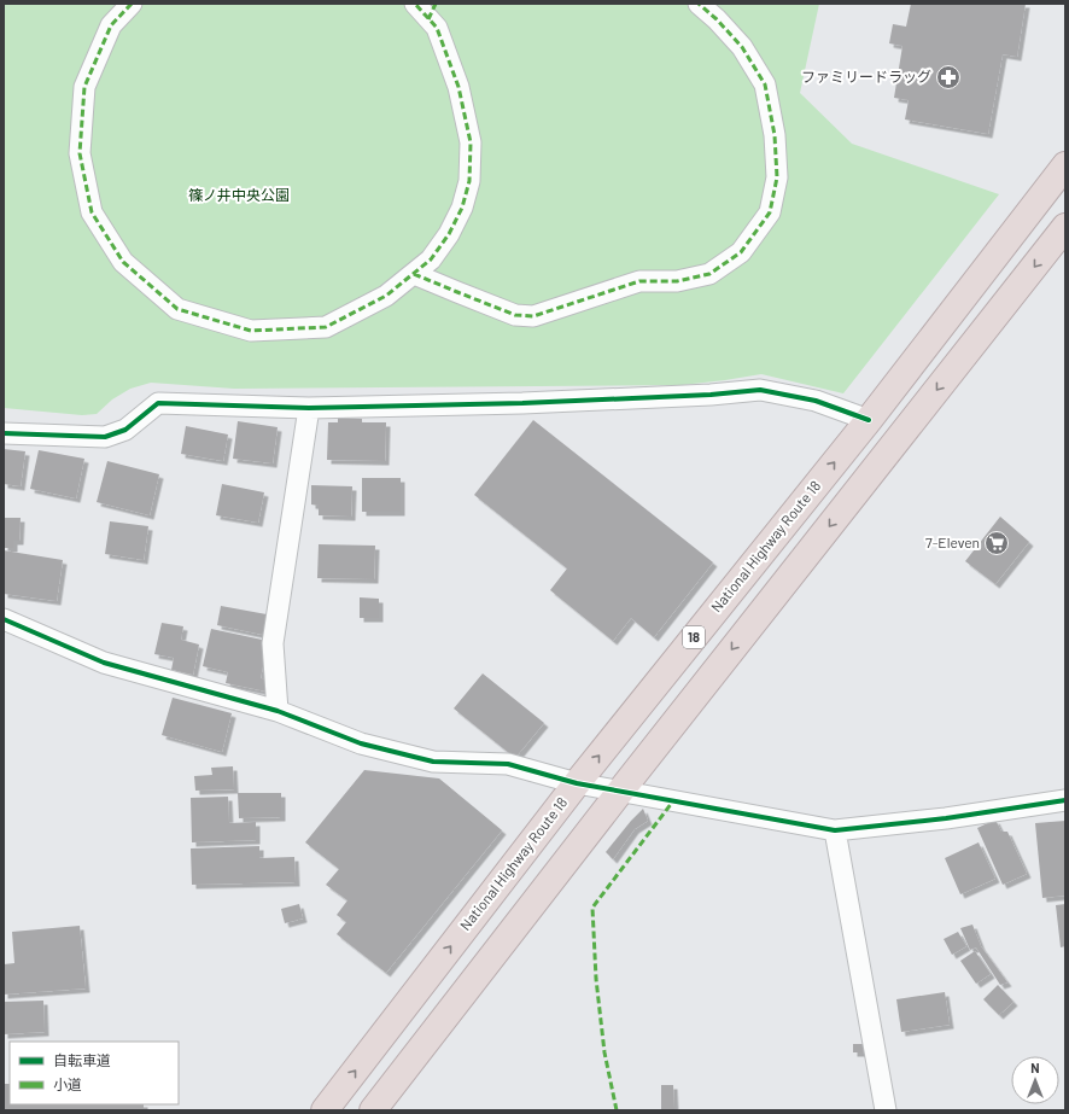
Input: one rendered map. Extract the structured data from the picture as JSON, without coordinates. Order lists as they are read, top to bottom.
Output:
{
  "streets": {
    "highway": ["National Highway Route 18", "18"]
  },
  "parks": ["篠ノ井中央公園"],
  "places": {
    "pharmacy": ["ファミリードラッグ"],
    "supermarket": ["7-Eleven"]
  },
  "legend": ["自転車道", "小道"],
  "north": "top"
}
